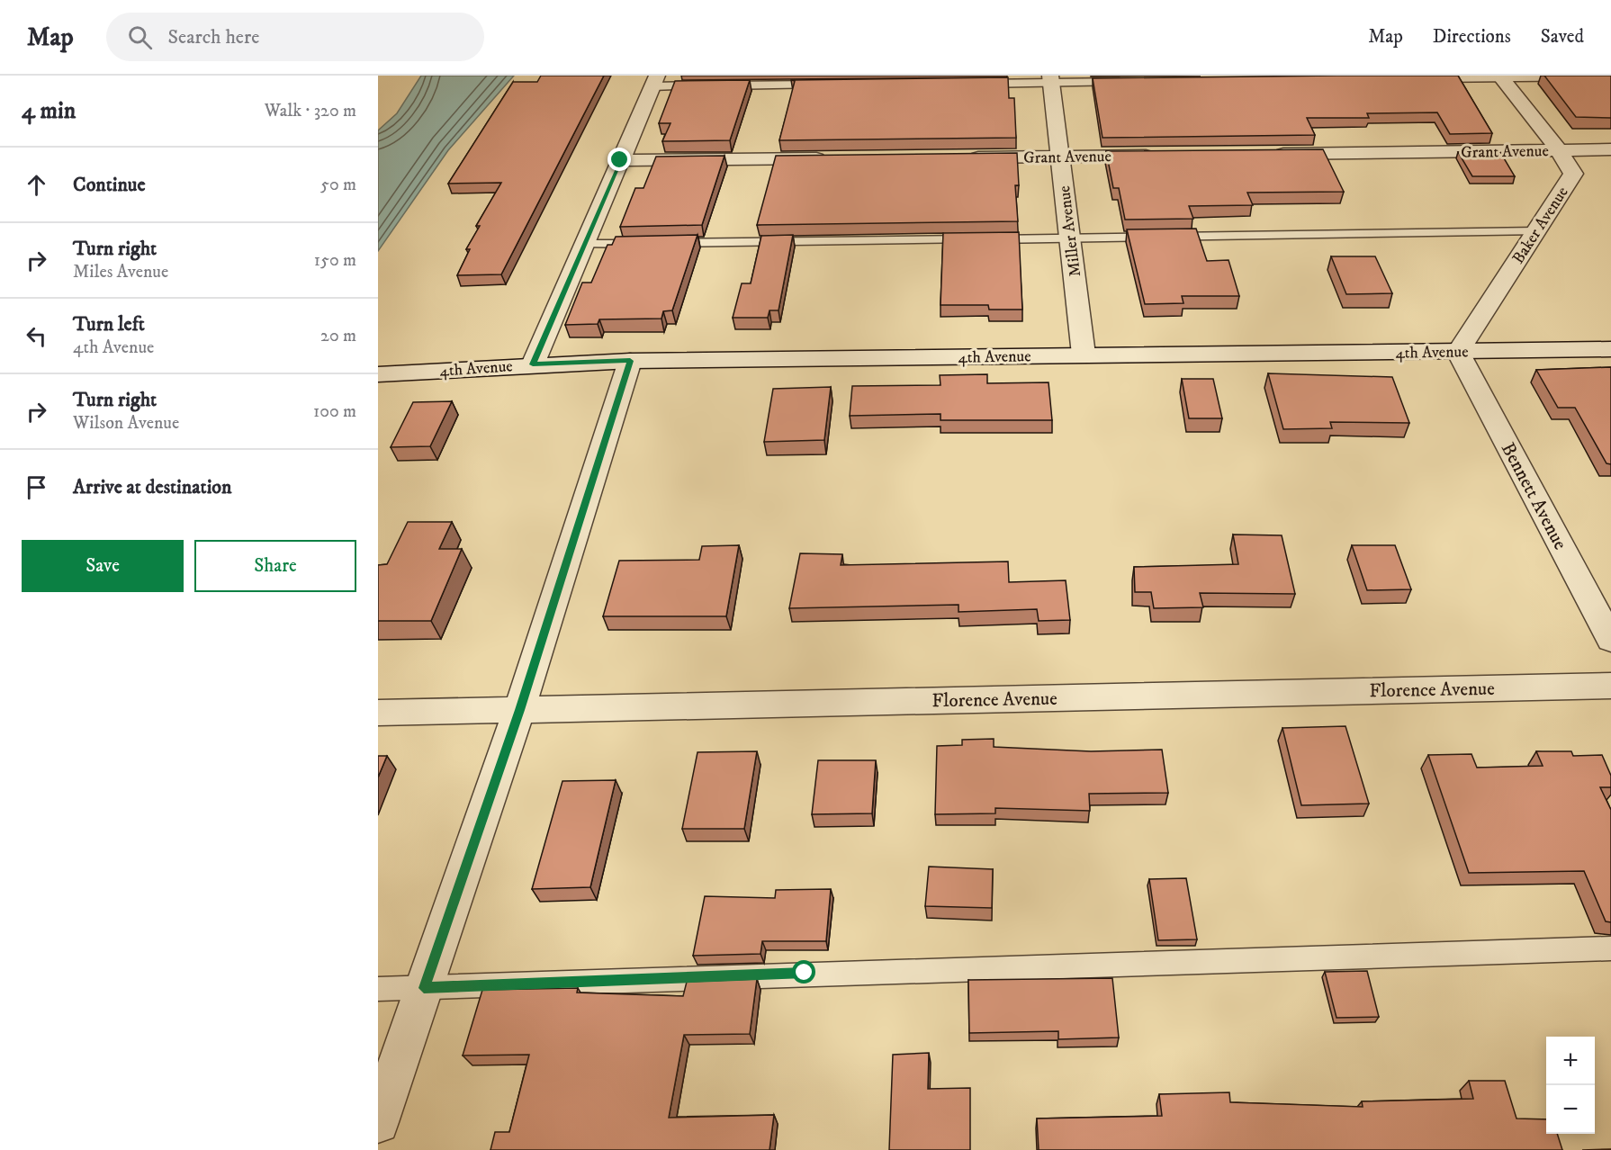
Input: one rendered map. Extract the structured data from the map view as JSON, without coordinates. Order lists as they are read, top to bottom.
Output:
{
  "streets": {
    "street": [
      "Grant Avenue",
      "Baker Avenue",
      "Miller Avenue",
      "4th Avenue",
      "Bennett Avenue",
      "Florence Avenue"
    ]
  },
  "crossings": [
    ["Grant Avenue", "Baker Avenue"],
    ["Grant Avenue", "Miller Avenue"],
    ["Baker Avenue", "4th Avenue"],
    ["Baker Avenue", "Bennett Avenue"],
    ["Miller Avenue", "4th Avenue"],
    ["4th Avenue", "Bennett Avenue"]
  ],
  "page": {
    "header": "Map",
    "search": "Search here",
    "nav": ["Map", "Directions", "Saved"],
    "heading": ["4 min", "Walk · 320 m"],
    "list": [
      ["Continue", "50 m"],
      ["Turn right", "Miles Avenue", "150 m"],
      ["Turn left", "4th Avenue", "20 m"],
      ["Turn right", "Wilson Avenue", "100 m"],
      "Arrive at destination"
    ],
    "buttons": ["Save", "Share"],
    "map_buttons": ["+", "−"]
  }
}
